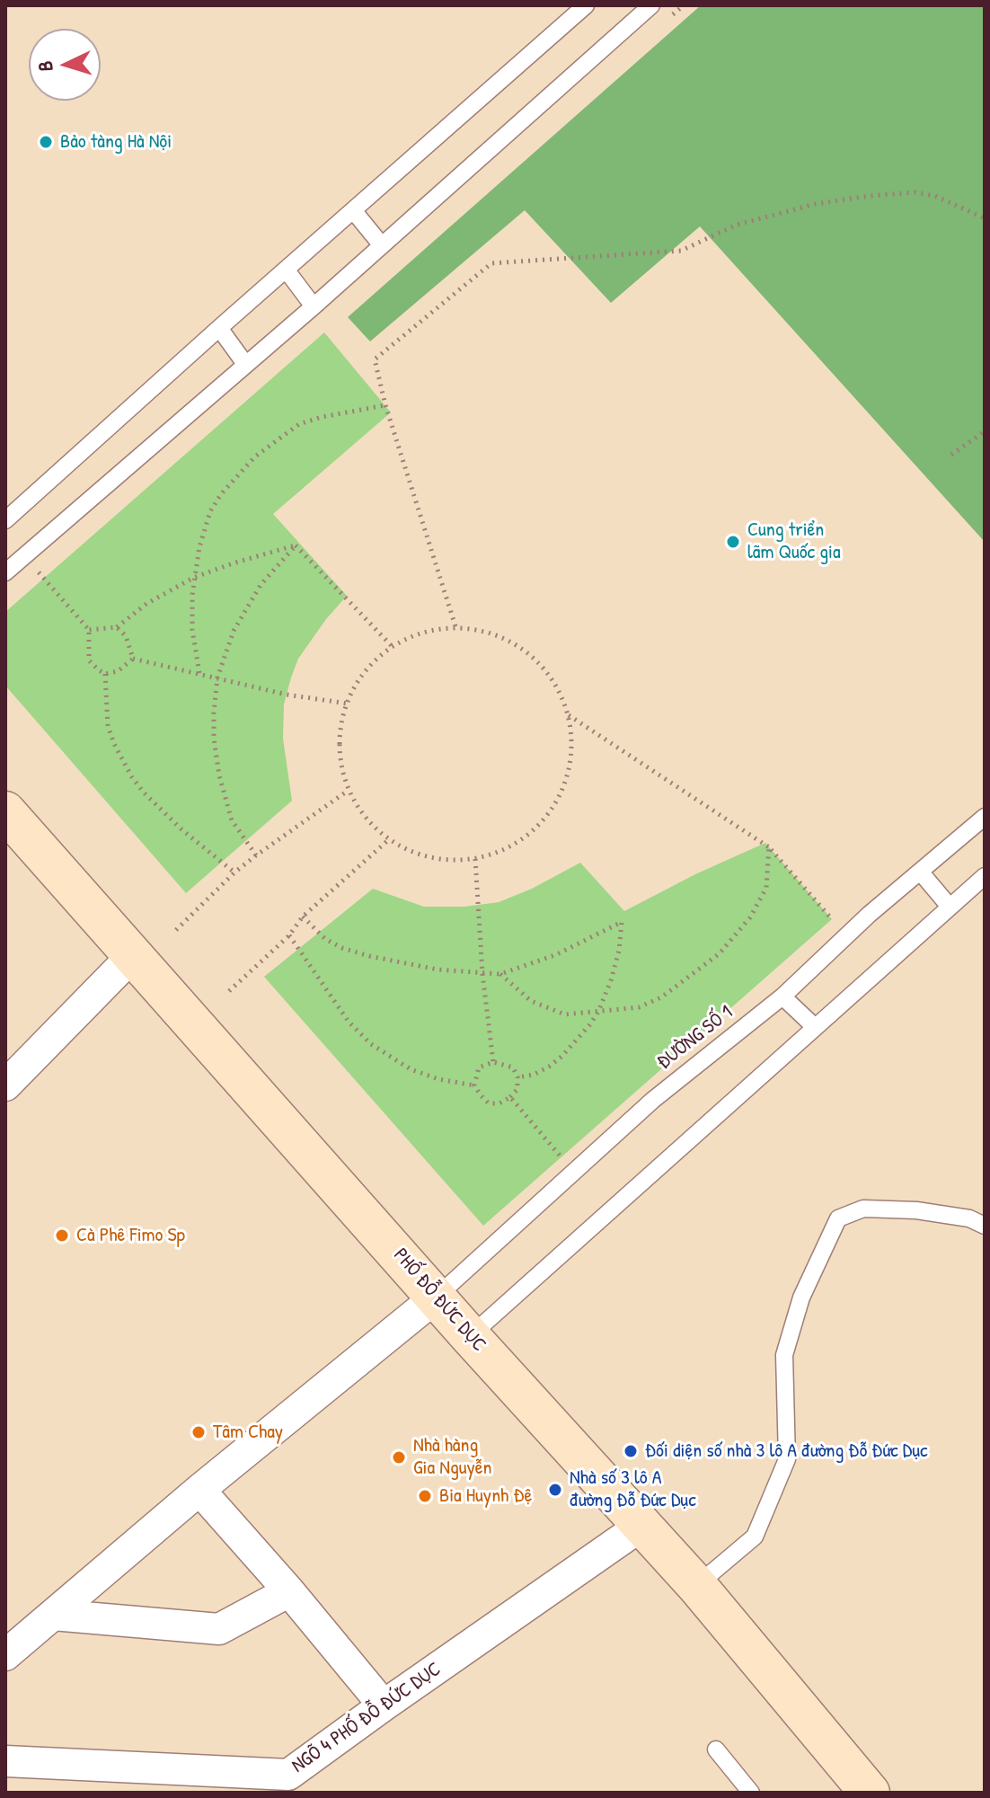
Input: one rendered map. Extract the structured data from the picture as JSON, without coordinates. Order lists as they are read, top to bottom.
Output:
{
  "streets": {
    "street": ["PHỐ ĐỖ ĐỨC DỤC", "NGÕ 4 PHỐ ĐỖ ĐỨC DỤC"],
    "lane": ["ĐƯỜNG SỐ 1"]
  },
  "crossings": [
    ["ĐƯỜNG SỐ 1", "PHỐ ĐỖ ĐỨC DỤC"],
    ["PHỐ ĐỖ ĐỨC DỤC", "NGÕ 4 PHỐ ĐỖ ĐỨC DỤC"]
  ],
  "places": [
    "Bảo tàng Hà Nội",
    "Cung triển lãm Quốc gia",
    "Cà Phê Fimo Sp",
    "Tâm Chay",
    "Đối diện số nhà 3 lô A đường Đỗ Đức Dục",
    "Nhà hàng Gia Nguyễn",
    "Nhà số 3 lô A đường Đỗ Đức Dục",
    "Bia Huynh Đệ"
  ],
  "north": "left"
}
